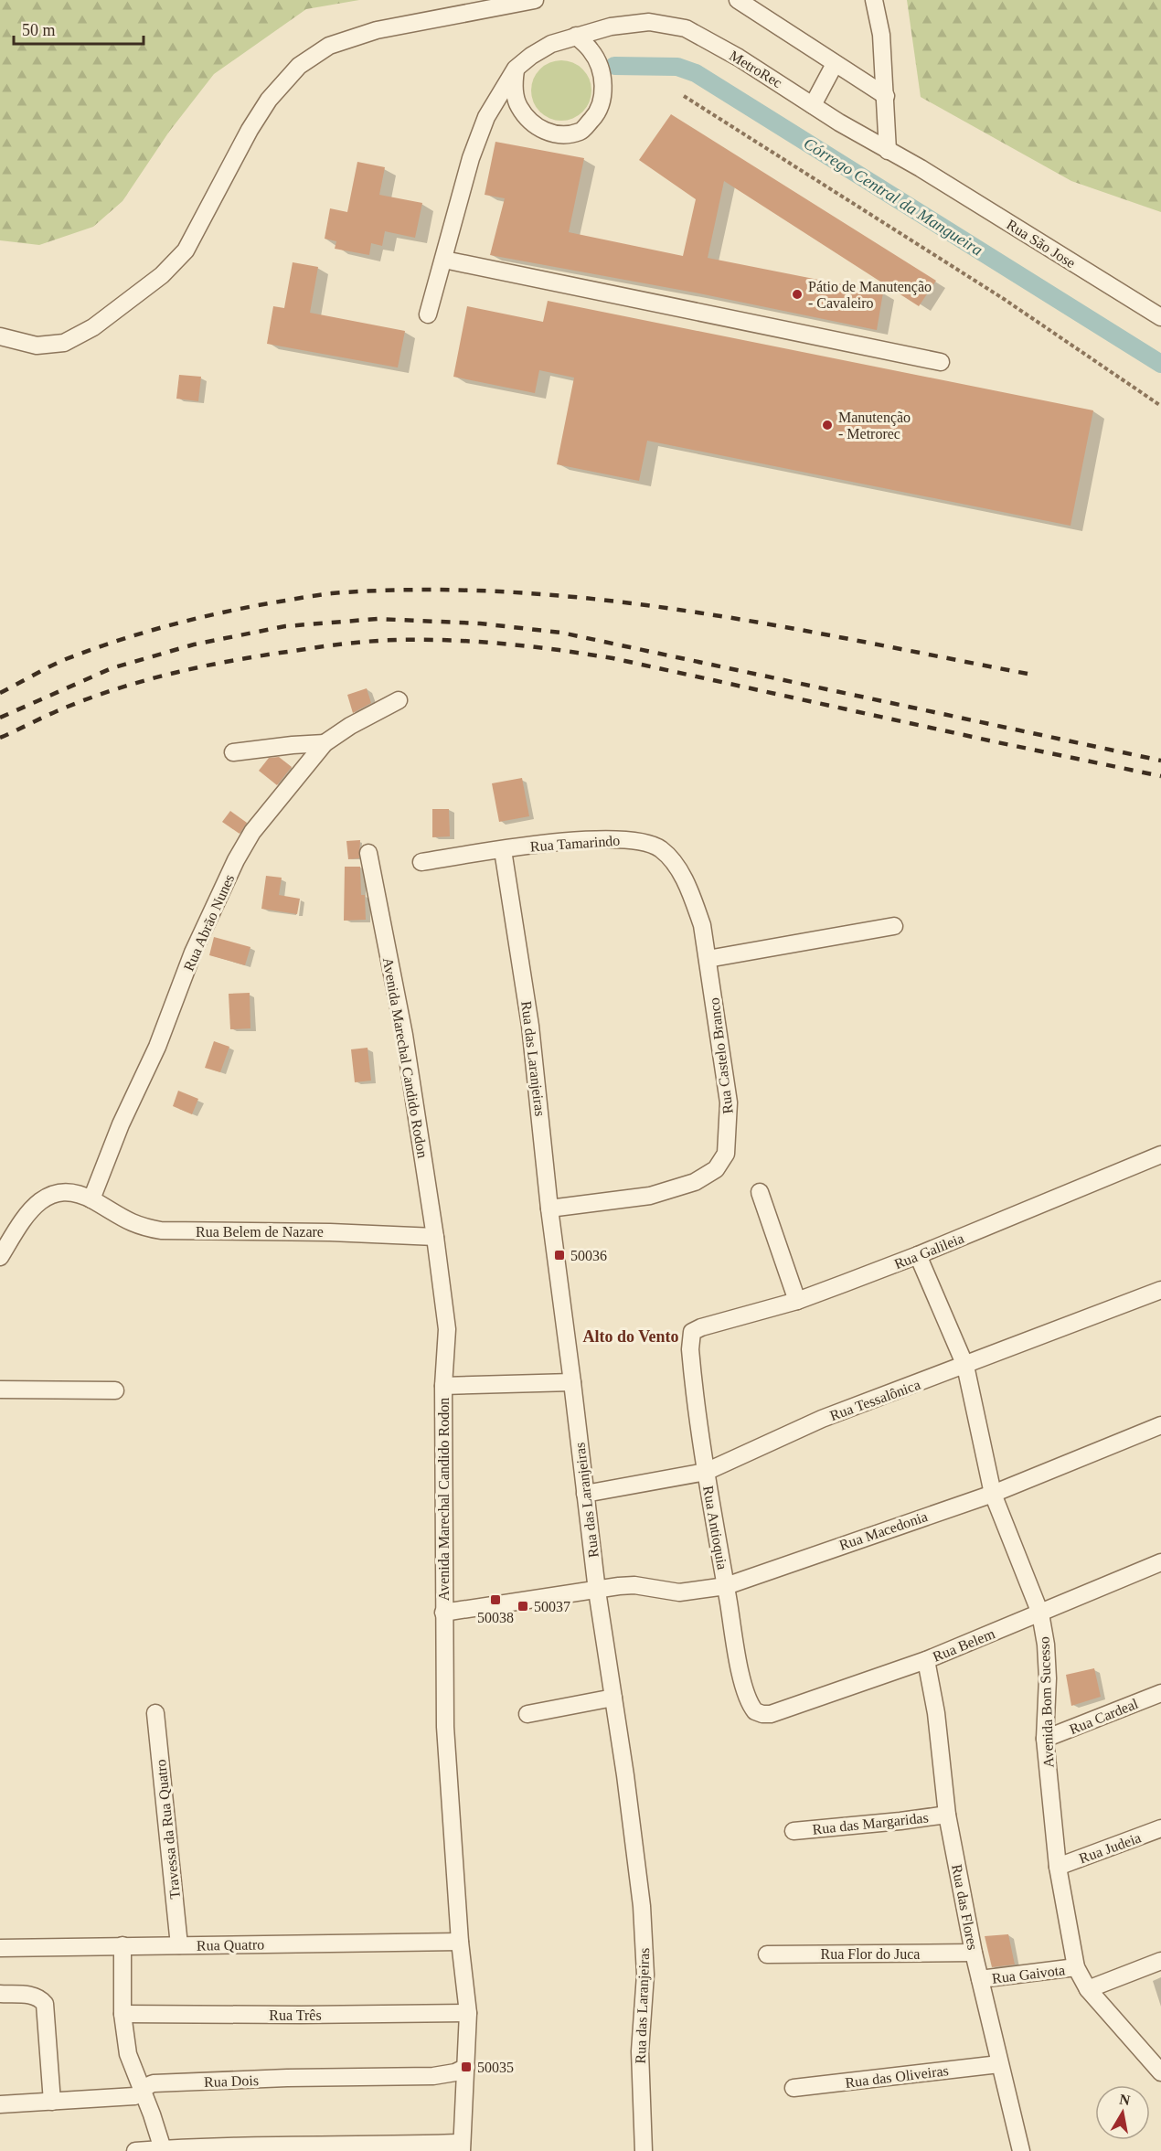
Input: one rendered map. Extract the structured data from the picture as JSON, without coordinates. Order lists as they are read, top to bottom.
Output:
{
  "streets": {
    "street": [
      "MetroRec",
      "Rua São Jose",
      "Rua Tamarindo",
      "Rua Abrão Nunes",
      "Rua Castelo Branco",
      "Avenida Marechal Candido Rodon",
      "Rua das Laranjeiras",
      "Rua Belem de Nazare",
      "Rua Galileia",
      "Rua Tessalônica",
      "Rua Antioquia",
      "Rua Macedonia",
      "Rua Belem",
      "Avenida Bom Sucesso",
      "Rua Cardeal",
      "Rua das Margaridas",
      "Travessa da Rua Quatro",
      "Rua Judeia",
      "Rua das Flores",
      "Rua Quatro",
      "Rua Flor do Juca",
      "Rua Gaivota",
      "Rua Três",
      "Rua das Oliveiras",
      "Rua Dois"
    ]
  },
  "crossings": [
    ["MetroRec", "Rua São Jose"],
    ["Rua Tamarindo", "Rua Castelo Branco"],
    ["Rua Tamarindo", "Rua das Laranjeiras"],
    ["Rua Abrão Nunes", "Rua Belem de Nazare"],
    ["Rua Castelo Branco", "Rua das Laranjeiras"],
    ["Avenida Marechal Candido Rodon", "Rua Belem de Nazare"],
    ["Avenida Marechal Candido Rodon", "Rua Macedonia"],
    ["Avenida Marechal Candido Rodon", "Rua Quatro"],
    ["Avenida Marechal Candido Rodon", "Rua Três"],
    ["Avenida Marechal Candido Rodon", "Rua Dois"],
    ["Rua das Laranjeiras", "Rua Tessalônica"],
    ["Rua das Laranjeiras", "Rua Macedonia"],
    ["Rua Galileia", "Rua Antioquia"],
    ["Rua Galileia", "Avenida Bom Sucesso"],
    ["Rua Tessalônica", "Rua Antioquia"],
    ["Rua Tessalônica", "Avenida Bom Sucesso"],
    ["Rua Antioquia", "Rua Macedonia"],
    ["Rua Antioquia", "Rua Belem"],
    ["Rua Macedonia", "Avenida Bom Sucesso"],
    ["Rua Belem", "Avenida Bom Sucesso"],
    ["Rua Belem", "Rua das Flores"],
    ["Avenida Bom Sucesso", "Rua Cardeal"],
    ["Avenida Bom Sucesso", "Rua Judeia"],
    ["Avenida Bom Sucesso", "Rua Gaivota"],
    ["Rua das Margaridas", "Rua das Flores"],
    ["Travessa da Rua Quatro", "Rua Quatro"],
    ["Rua das Flores", "Rua Flor do Juca"],
    ["Rua das Flores", "Rua Gaivota"],
    ["Rua das Flores", "Rua das Oliveiras"]
  ],
  "districts": ["Alto do Vento"],
  "water": ["Córrego Central da Mangueira"],
  "places": {
    "other": ["Pátio de Manutenção - Cavaleiro", "Manutenção - Metrorec"],
    "transit": [
      "50036",
      "50038",
      "50037",
      "50035"
    ]
  },
  "scale_bar": "50 m",
  "north": "top"
}
